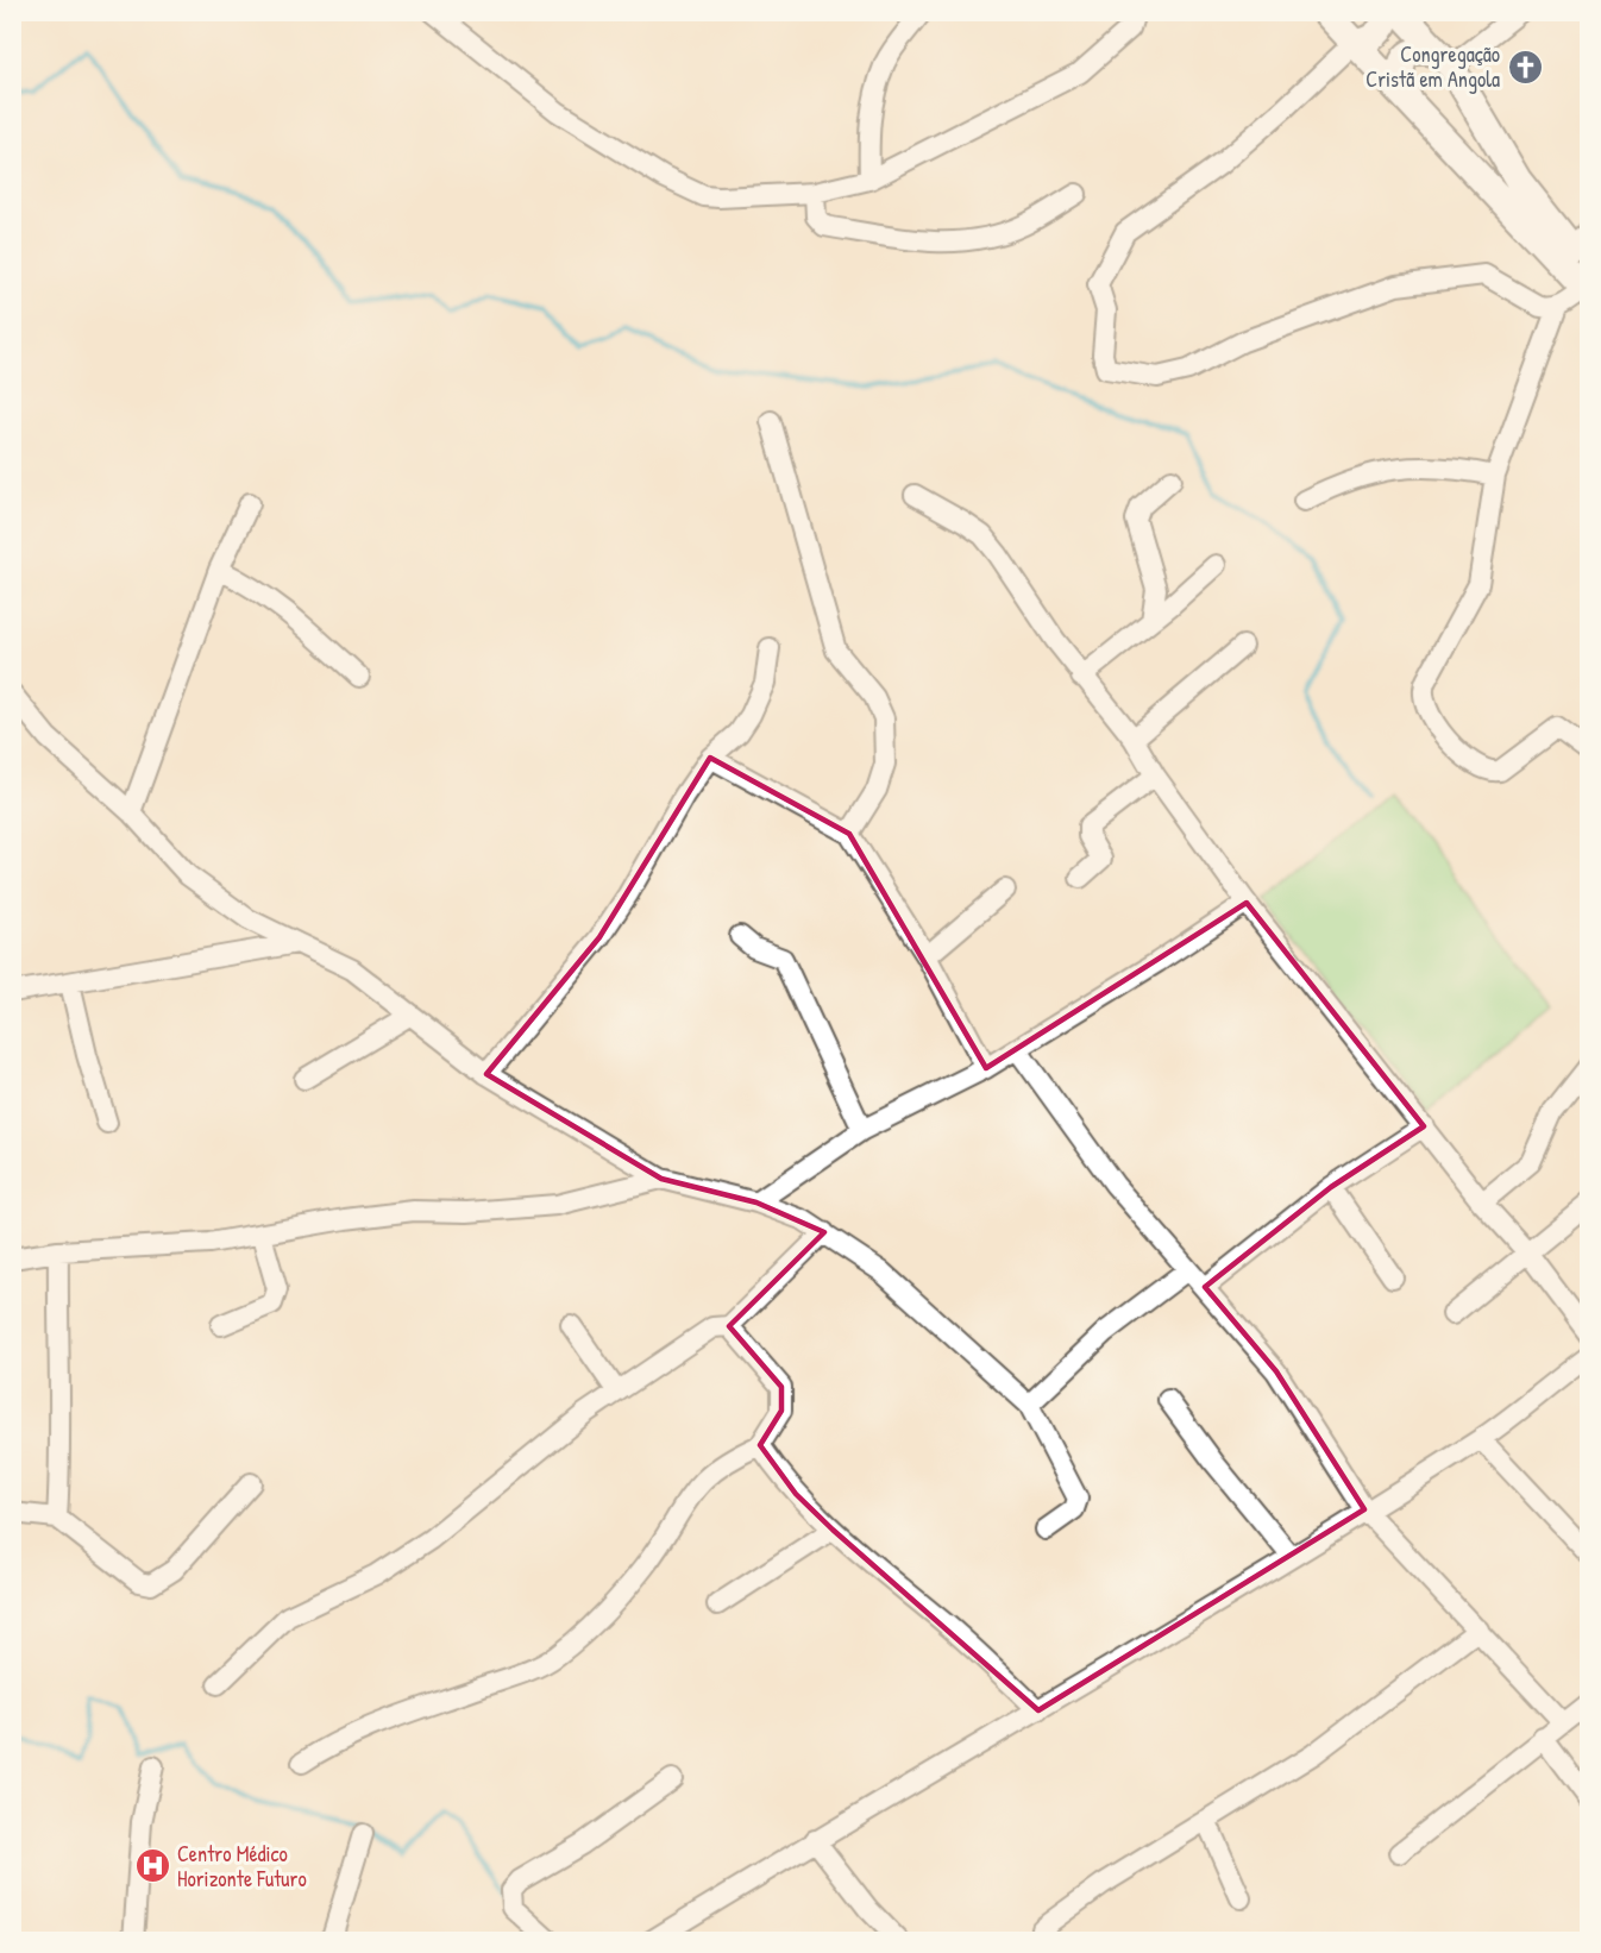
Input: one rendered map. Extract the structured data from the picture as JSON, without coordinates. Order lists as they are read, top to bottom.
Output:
{
  "places": {
    "church": ["Congregação Cristã em Angola"],
    "hospital": ["Centro Médico Horizonte Futuro"]
  }
}
